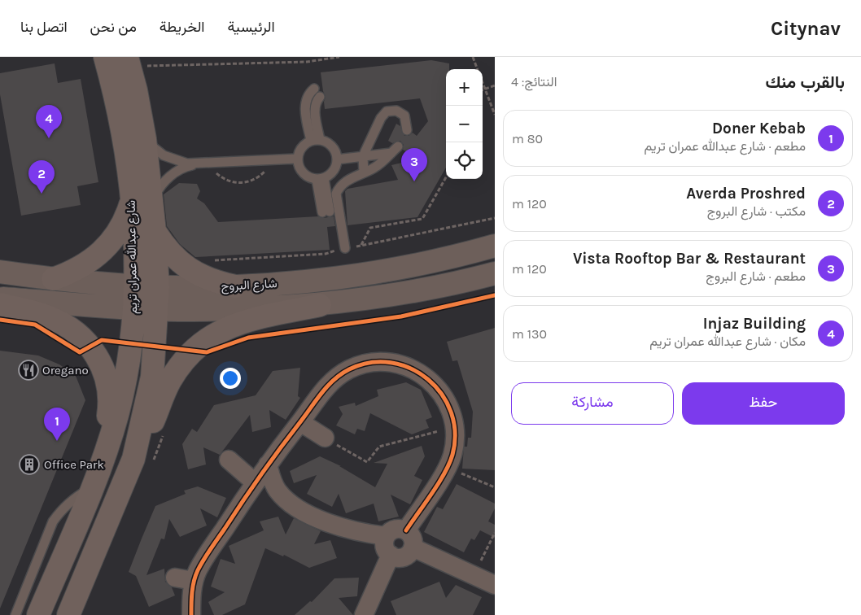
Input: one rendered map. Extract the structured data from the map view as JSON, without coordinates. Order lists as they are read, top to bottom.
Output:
{
  "streets": {
    "main road": ["شارع عبدالله عمران تريم"],
    "street": ["شارع البروج"]
  },
  "crossings": [
    ["شارع عبدالله عمران تريم", "شارع البروج"]
  ],
  "places": {
    "restaurant": ["Oregano"],
    "building": ["Office Park"]
  },
  "page": {
    "header": "Citynav",
    "nav": [
      "الرئيسية",
      "الخريطة",
      "من نحن",
      "اتصل بنا"
    ],
    "heading": ["بالقرب منك", "النتائج: 4"],
    "map_buttons": ["+", "−"],
    "pins": [
      "4",
      "3",
      "2",
      "1"
    ],
    "list": [
      {
        "mark": "1",
        "name": "Doner Kebab",
        "note": "مطعم · شارع عبدالله عمران تريم",
        "value": "80 m"
      },
      {
        "mark": "2",
        "name": "Averda Proshred",
        "note": "مكتب · شارع البروج",
        "value": "120 m"
      },
      {
        "mark": "3",
        "name": "Vista Rooftop Bar & Restaurant",
        "note": "مطعم · شارع البروج",
        "value": "120 m"
      },
      {
        "mark": "4",
        "name": "Injaz Building",
        "note": "مكان · شارع عبدالله عمران تريم",
        "value": "130 m"
      }
    ],
    "buttons": ["حفظ", "مشاركة"]
  }
}
